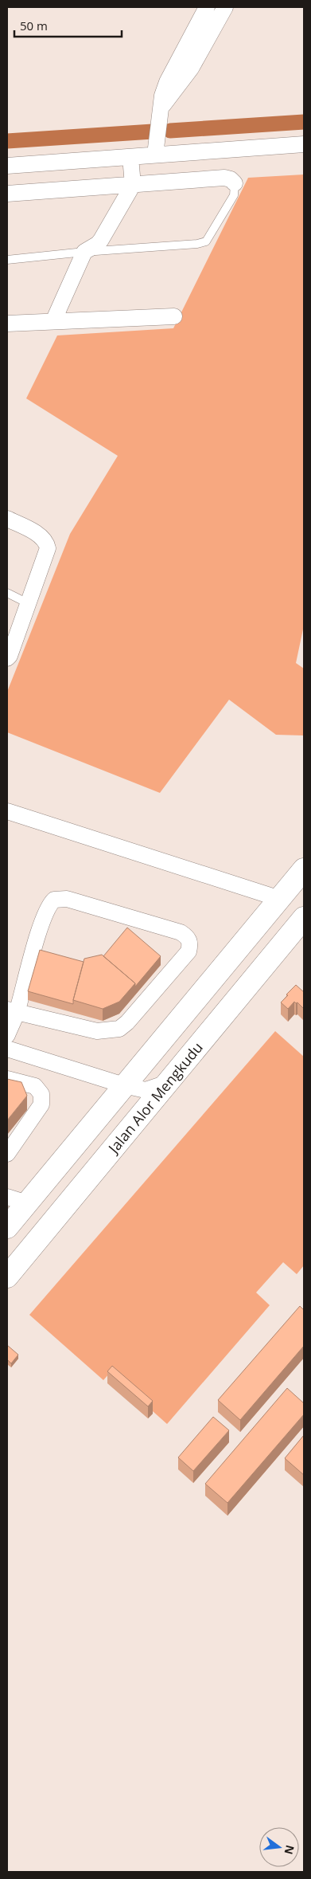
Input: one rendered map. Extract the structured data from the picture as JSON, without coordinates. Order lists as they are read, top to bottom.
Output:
{
  "streets": {
    "main road": ["Jalan Alor Mengkudu"]
  },
  "scale_bar": "50 m",
  "north": "right"
}
